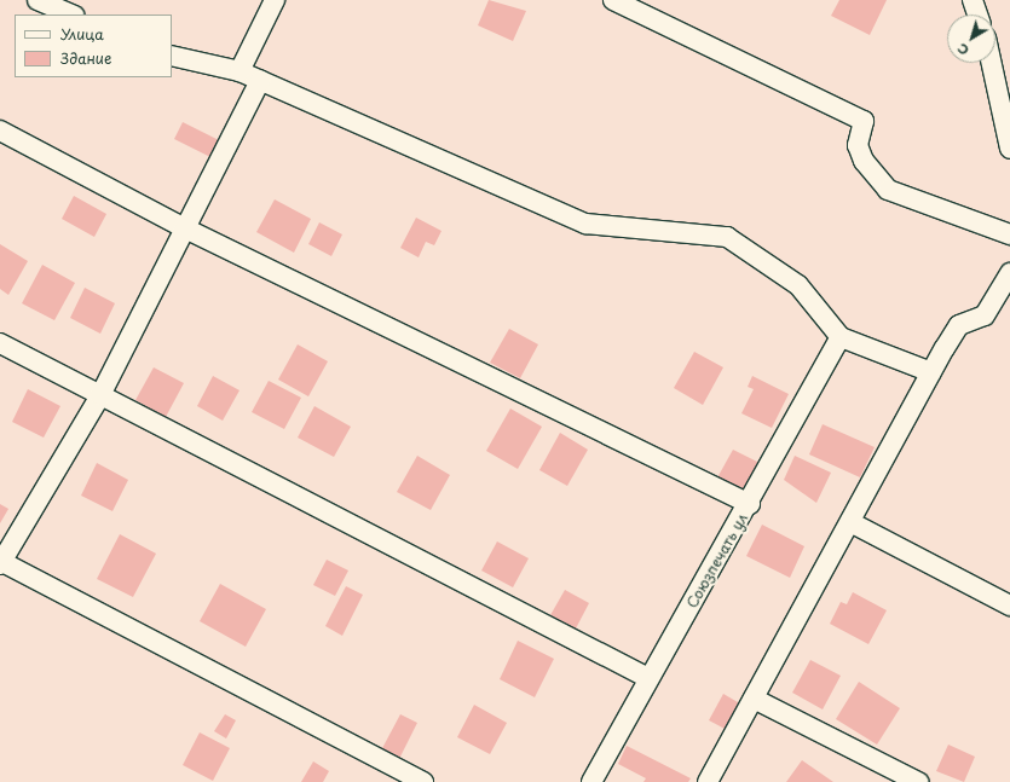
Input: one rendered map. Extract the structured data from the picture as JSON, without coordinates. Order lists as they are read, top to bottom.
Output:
{
  "streets": {
    "street": ["Союзпечать ул"]
  },
  "legend": ["Улица", "Здание"],
  "north": "bottom left"
}
